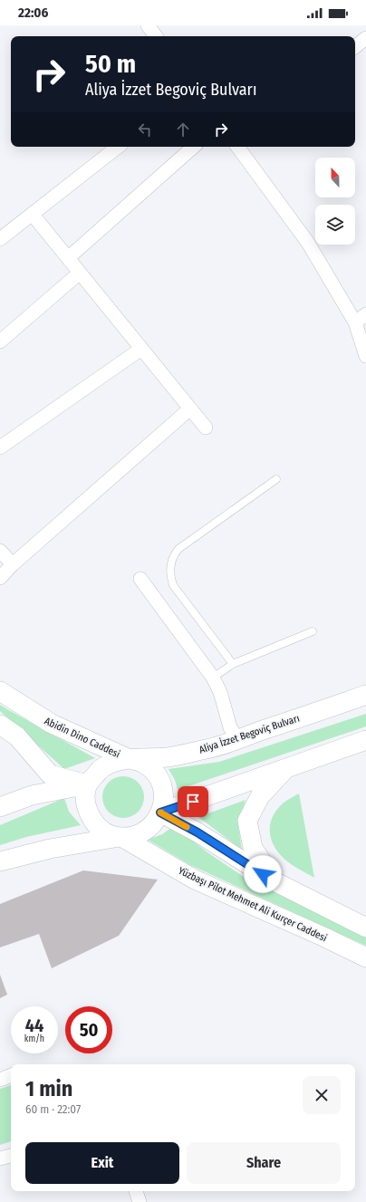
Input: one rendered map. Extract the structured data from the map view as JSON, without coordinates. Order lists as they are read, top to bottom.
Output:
{
  "streets": {
    "main road": ["Aliya İzzet Begoviç Bulvarı", "Abidin Dino Caddesi", "Yüzbaşı Pilot Mehmet Ali Kurçer Caddesi"]
  },
  "crossings": [
    ["Aliya İzzet Begoviç Bulvarı", "Abidin Dino Caddesi"],
    ["Aliya İzzet Begoviç Bulvarı", "Yüzbaşı Pilot Mehmet Ali Kurçer Caddesi"],
    ["Abidin Dino Caddesi", "Yüzbaşı Pilot Mehmet Ali Kurçer Caddesi"]
  ],
  "north": "top",
  "page": {
    "status": "22:06",
    "turn": ["50 m", "Aliya İzzet Begoviç Bulvarı"],
    "speed": "44 km/h",
    "limit": "50",
    "heading": ["1 min", "60 m · 22:07"],
    "buttons": ["Exit", "Share"]
  }
}
